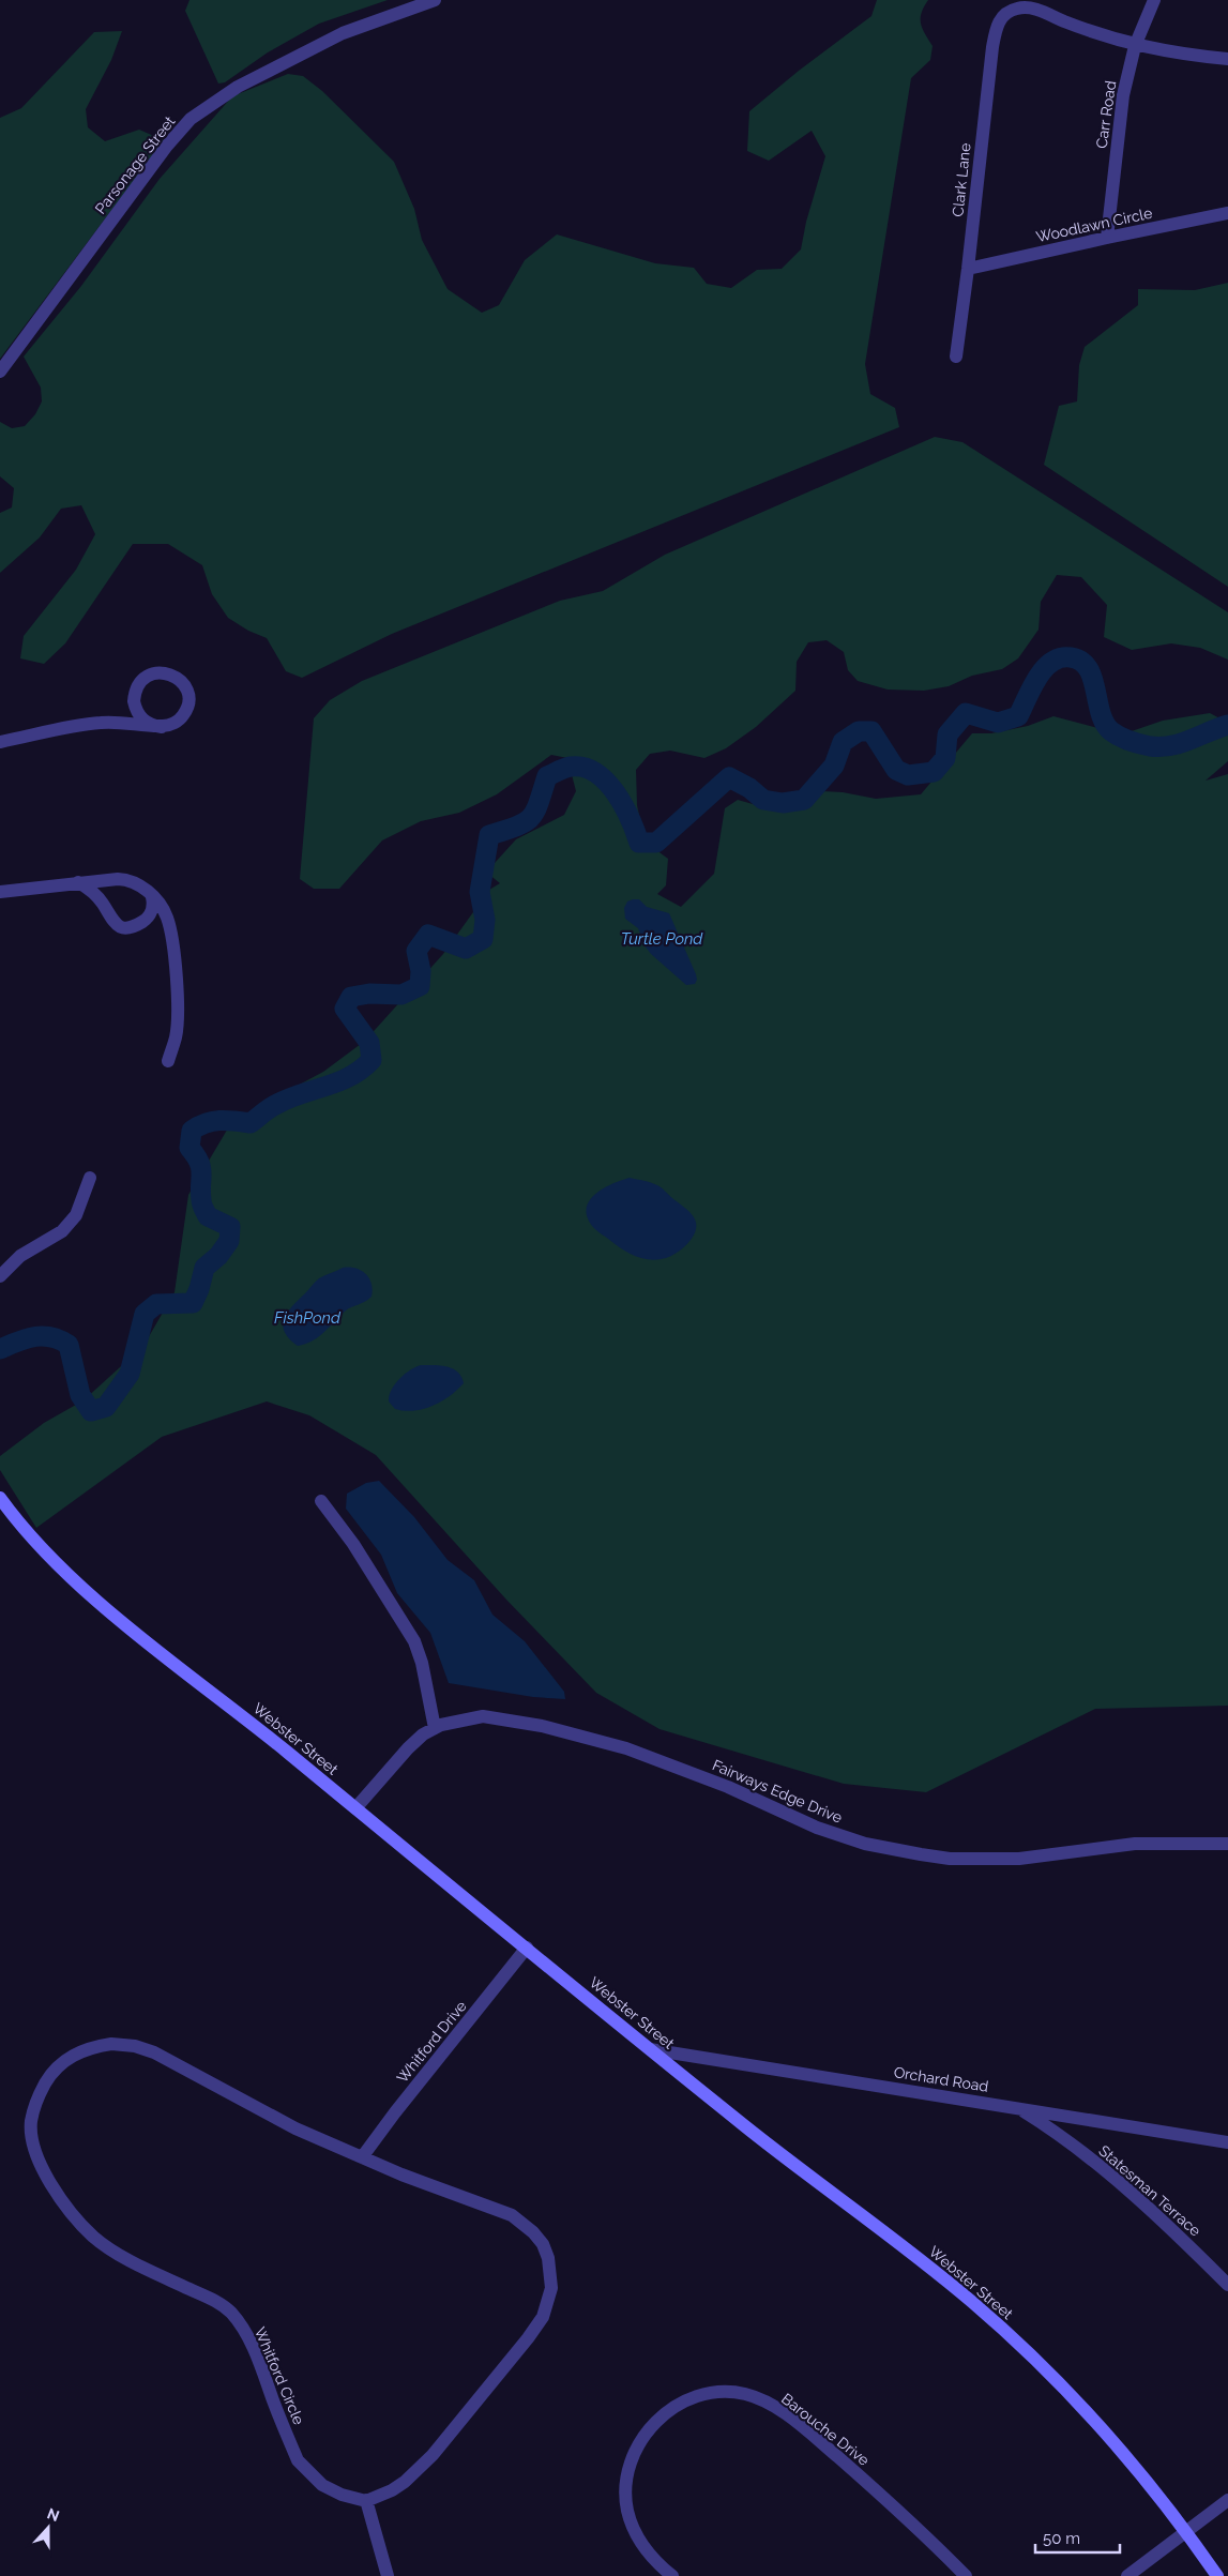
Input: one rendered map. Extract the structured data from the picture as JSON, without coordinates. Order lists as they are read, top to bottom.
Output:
{
  "streets": {
    "street": [
      "Carr Road",
      "Parsonage Street",
      "Clark Lane",
      "Woodlawn Circle",
      "Webster Street",
      "Fairways Edge Drive",
      "Whitford Drive",
      "Orchard Road",
      "Statesman Terrace",
      "Whitford Circle",
      "Barouche Drive"
    ]
  },
  "crossings": [
    ["Carr Road", "Clark Lane"],
    ["Carr Road", "Woodlawn Circle"],
    ["Clark Lane", "Woodlawn Circle"],
    ["Webster Street", "Fairways Edge Drive"],
    ["Webster Street", "Whitford Drive"],
    ["Webster Street", "Orchard Road"],
    ["Whitford Drive", "Whitford Circle"],
    ["Orchard Road", "Statesman Terrace"]
  ],
  "water": ["Turtle Pond", "FishPond"],
  "scale_bar": "50 m",
  "north": "top"
}
